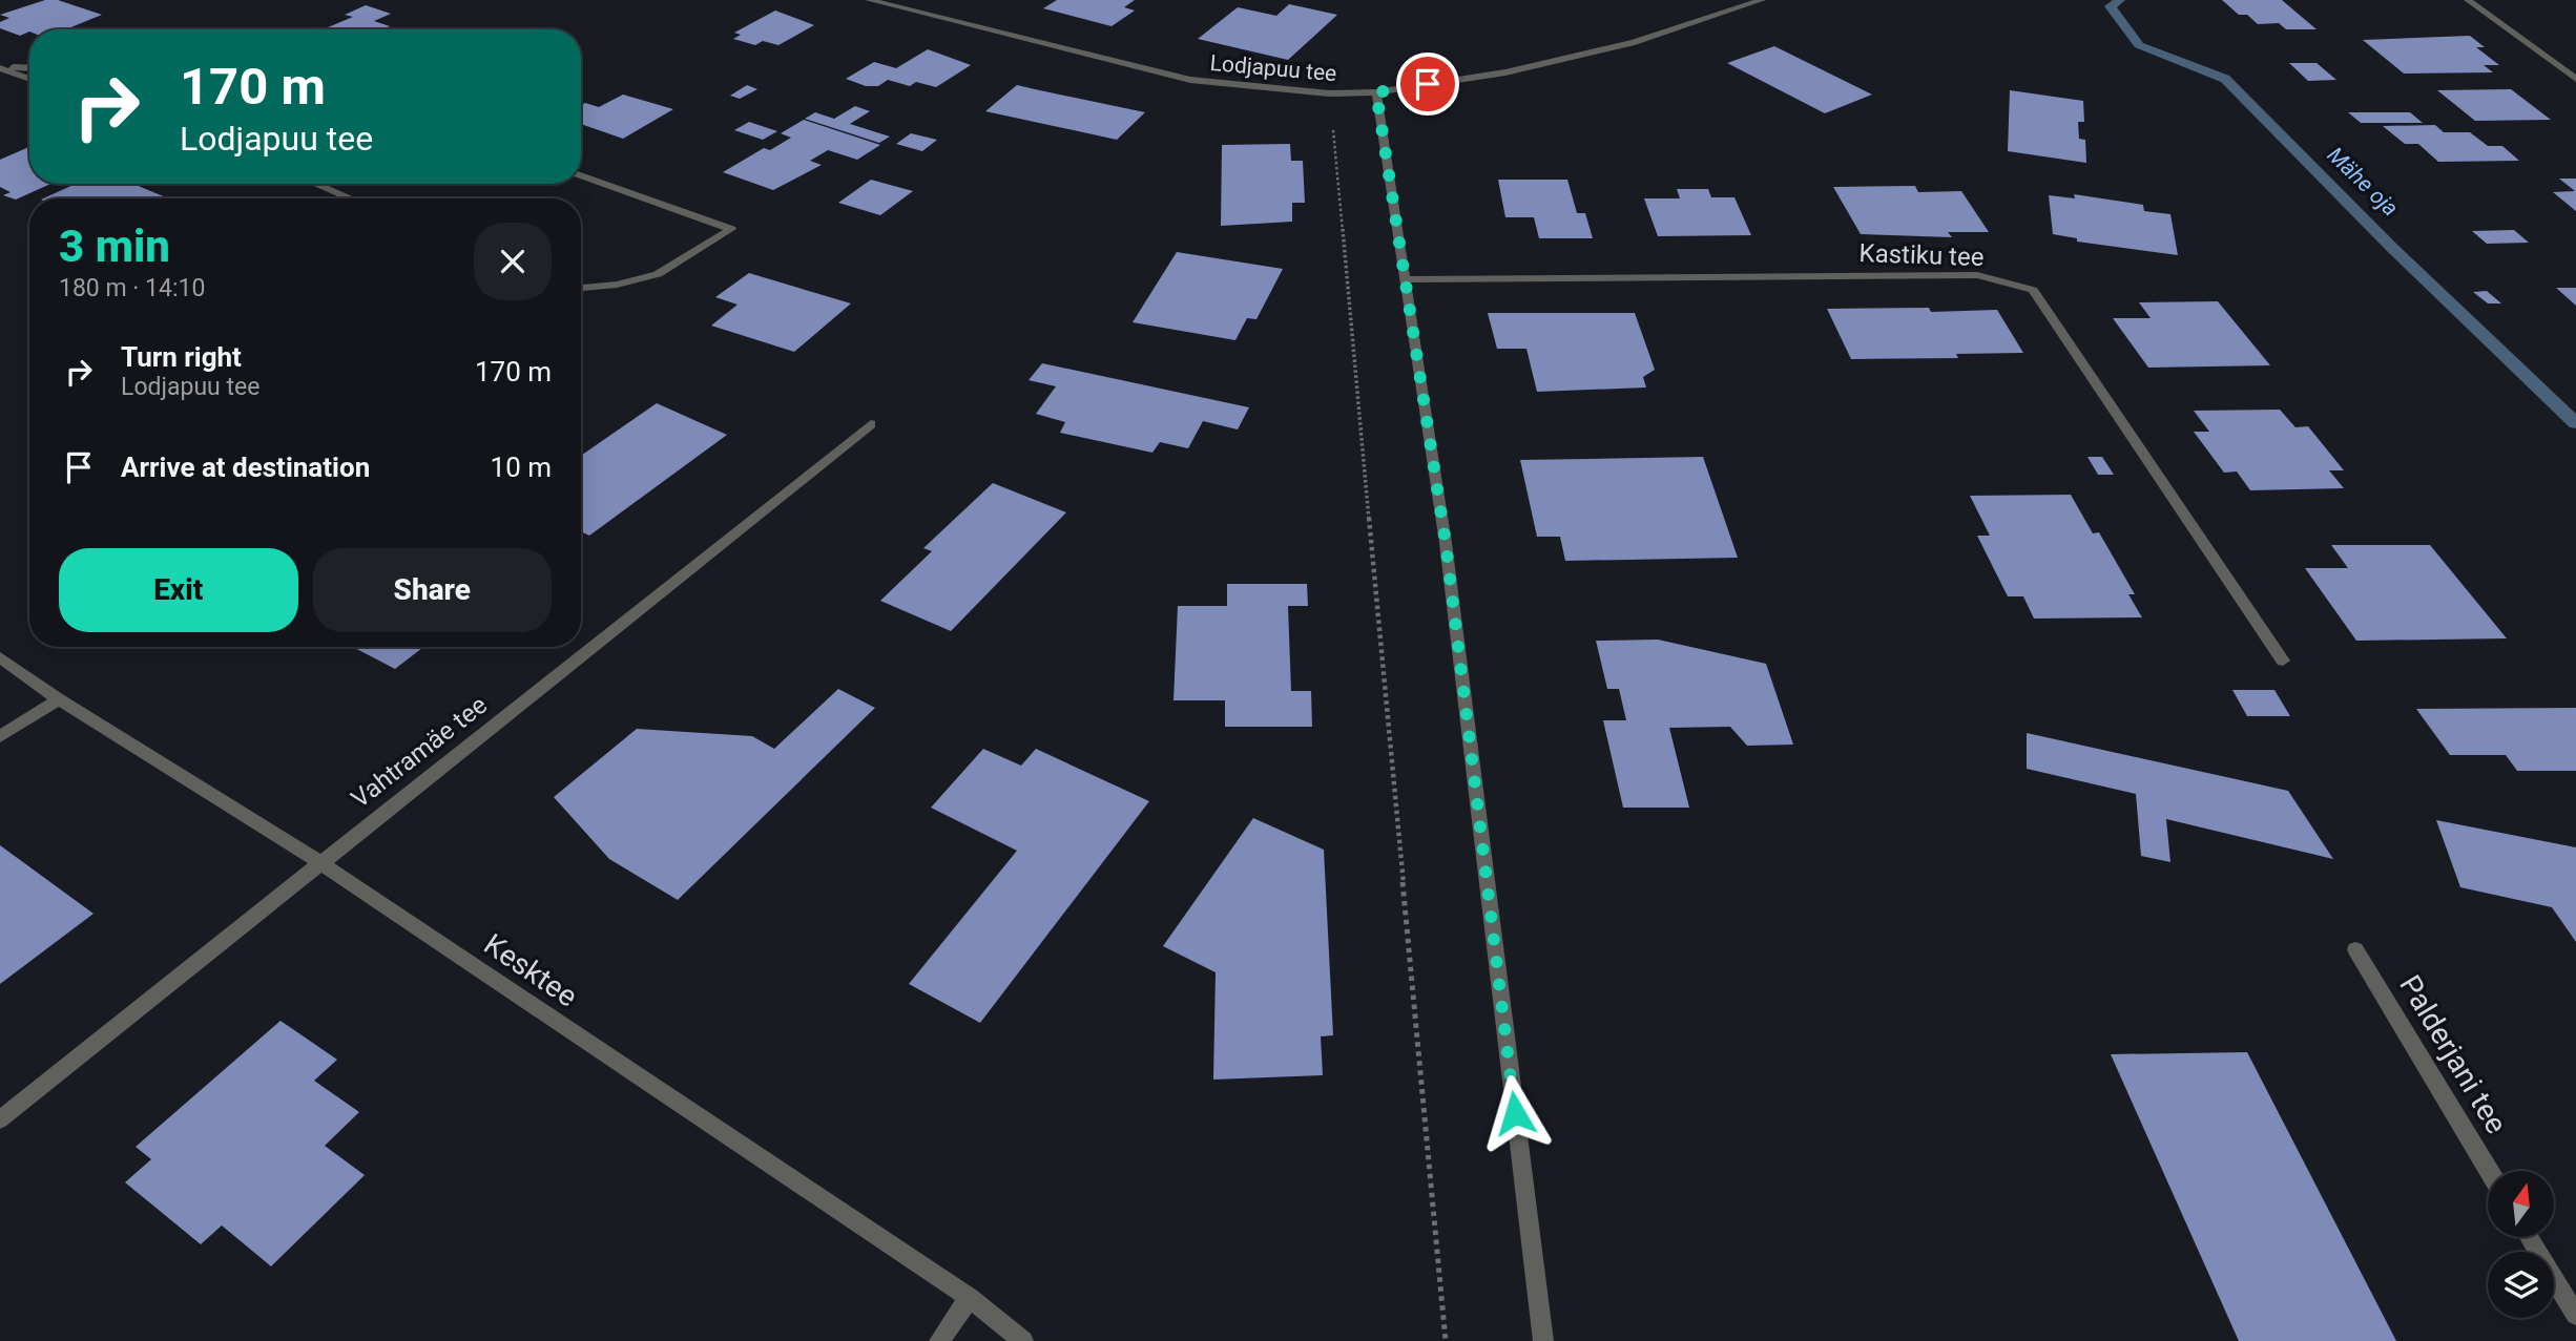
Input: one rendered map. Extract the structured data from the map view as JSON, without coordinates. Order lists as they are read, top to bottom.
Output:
{
  "streets": {
    "street": [
      "Lodjapuu tee",
      "Kastiku tee",
      "Vahtramäe tee",
      "Kesktee",
      "Palderjani tee"
    ]
  },
  "crossings": [
    ["Vahtramäe tee", "Kesktee"]
  ],
  "water": ["Mähe oja"],
  "north": "top",
  "page": {
    "turn": ["170 m", "Lodjapuu tee"],
    "heading": ["3 min", "180 m · 14:10"],
    "list": [
      {
        "name": "Turn right",
        "note": "Lodjapuu tee",
        "value": "170 m"
      },
      {
        "name": "Arrive at destination",
        "value": "10 m"
      }
    ],
    "buttons": ["Exit", "Share"]
  }
}
